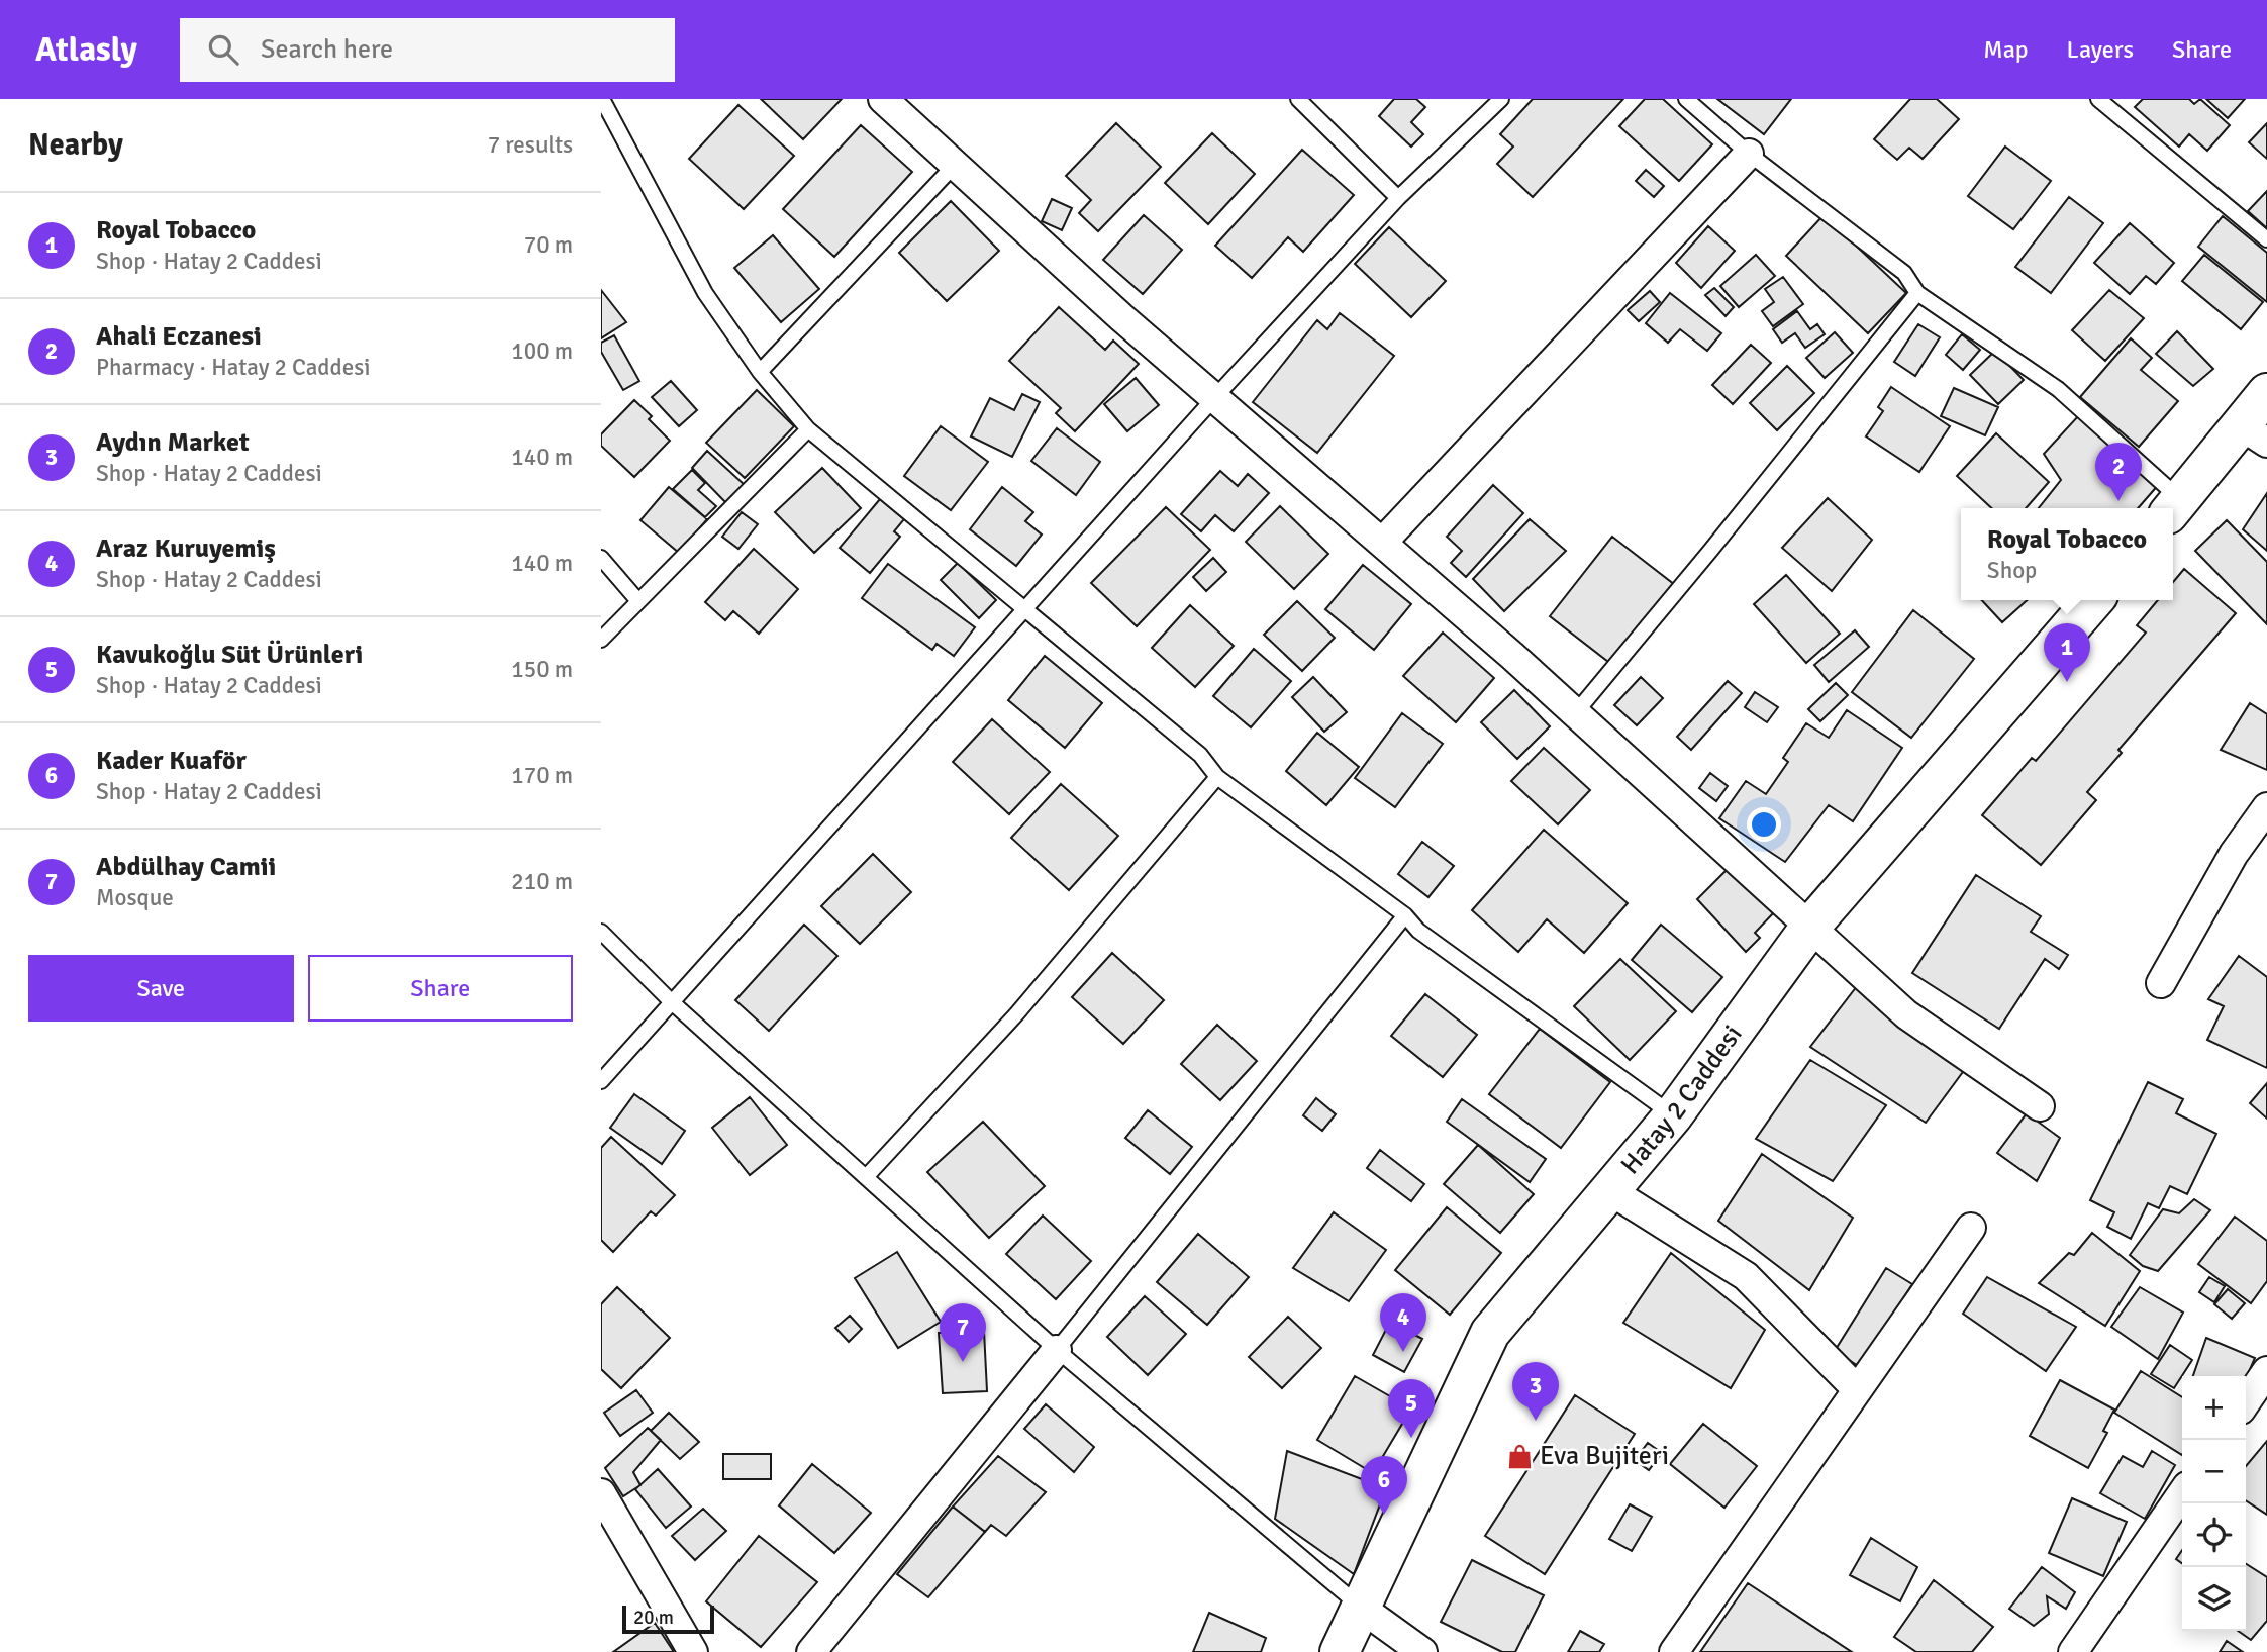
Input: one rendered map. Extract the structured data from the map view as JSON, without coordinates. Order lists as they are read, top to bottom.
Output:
{
  "streets": {
    "street": ["Hatay 2 Caddesi"]
  },
  "places": {
    "shop": ["Eva Bujiteri"]
  },
  "scale_bar": "20 m",
  "page": {
    "header": "Atlasly",
    "search": "Search here",
    "nav": ["Map", "Layers", "Share"],
    "heading": ["Nearby", "7 results"],
    "list": [
      {
        "mark": "1",
        "name": "Royal Tobacco",
        "note": "Shop · Hatay 2 Caddesi",
        "value": "70 m"
      },
      {
        "mark": "2",
        "name": "Ahali Eczanesi",
        "note": "Pharmacy · Hatay 2 Caddesi",
        "value": "100 m"
      },
      {
        "mark": "3",
        "name": "Aydın Market",
        "note": "Shop · Hatay 2 Caddesi",
        "value": "140 m"
      },
      {
        "mark": "4",
        "name": "Araz Kuruyemiş",
        "note": "Shop · Hatay 2 Caddesi",
        "value": "140 m"
      },
      {
        "mark": "5",
        "name": "Kavukoğlu Süt Ürünleri",
        "note": "Shop · Hatay 2 Caddesi",
        "value": "150 m"
      },
      {
        "mark": "6",
        "name": "Kader Kuaför",
        "note": "Shop · Hatay 2 Caddesi",
        "value": "170 m"
      },
      {
        "mark": "7",
        "name": "Abdülhay Camii",
        "note": "Mosque",
        "value": "210 m"
      }
    ],
    "pins": [
      "2",
      "1",
      "4",
      "7",
      "3",
      "5",
      "6"
    ],
    "popup": ["Royal Tobacco", "Shop"],
    "buttons": ["Save", "Share"],
    "map_buttons": ["+", "−"],
    "scale": "20 m"
  }
}
